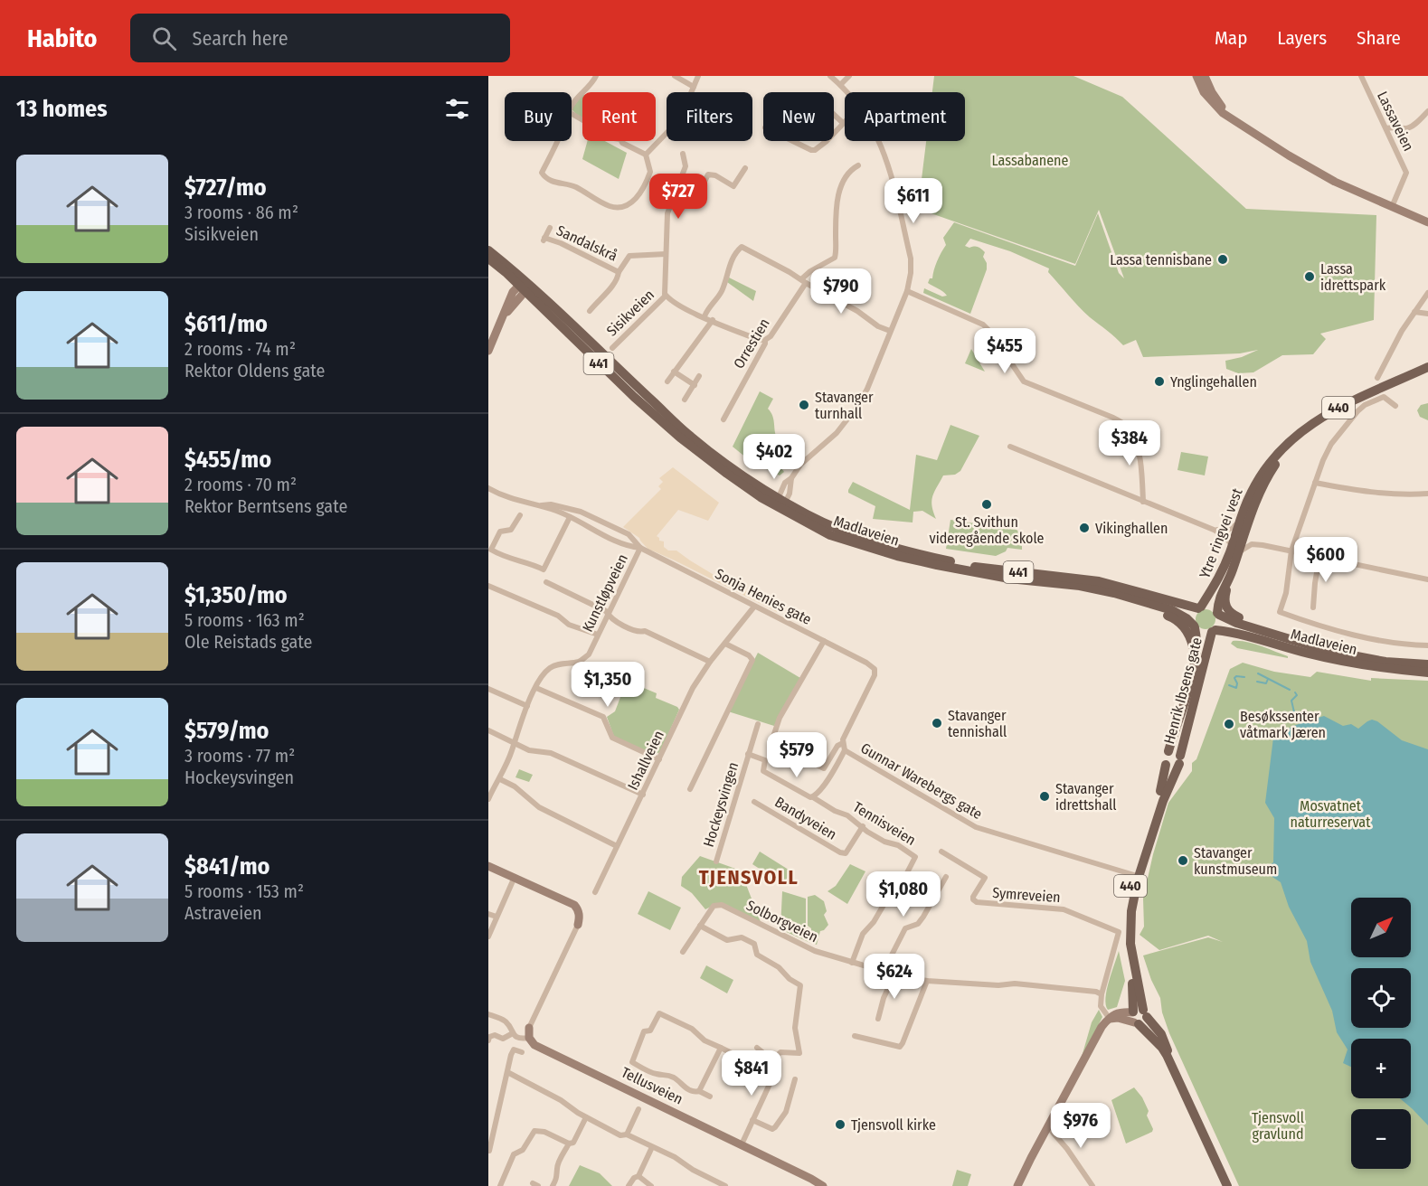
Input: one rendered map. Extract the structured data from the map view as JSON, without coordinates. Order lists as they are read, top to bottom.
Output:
{
  "streets": {
    "main road": [
      "441",
      "440",
      "Madlaveien",
      "Ytre ringvei vest",
      "Henrik Ibsens gate"
    ],
    "street": [
      "Lassaveien",
      "Sandalskrå",
      "Sisikveien",
      "Orrestien",
      "Kunstløpveien",
      "Sonja Henies gate",
      "Ishallveien",
      "Gunnar Warebergs gate",
      "Hockeysvingen",
      "Bandyveien",
      "Tennisveien",
      "Symreveien",
      "Solborgveien",
      "Tellusveien"
    ]
  },
  "crossings": [
    ["Sandalskrå", "Sisikveien"],
    ["Sisikveien", "Orrestien"],
    ["441", "Madlaveien"],
    ["441", "Ytre ringvei vest"],
    ["441", "Henrik Ibsens gate"],
    ["440", "Henrik Ibsens gate"],
    ["Madlaveien", "Ytre ringvei vest"],
    ["Madlaveien", "Henrik Ibsens gate"],
    ["Ytre ringvei vest", "Henrik Ibsens gate"],
    ["Kunstløpveien", "Sonja Henies gate"],
    ["Sonja Henies gate", "Ishallveien"],
    ["Sonja Henies gate", "Gunnar Warebergs gate"],
    ["Henrik Ibsens gate", "Gunnar Warebergs gate"],
    ["Hockeysvingen", "Tennisveien"],
    ["Bandyveien", "Tennisveien"],
    ["Tennisveien", "Solborgveien"],
    ["Symreveien", "Solborgveien"]
  ],
  "districts": ["TJENSVOLL"],
  "parks": ["Lassabanene", "Mosvatnet naturreservat", "Tjensvoll gravlund"],
  "places": [
    "Lassa tennisbane",
    "Lassa idrettspark",
    "Ynglingehallen",
    "Stavanger turnhall",
    "St. Svithun videregående skole",
    "Vikinghallen",
    "Stavanger tennishall",
    "Besøkssenter våtmark Jæren",
    "Stavanger idrettshall",
    "Stavanger kunstmuseum",
    "Tjensvoll kirke"
  ],
  "north": "top right",
  "page": {
    "header": "Habito",
    "search": "Search here",
    "nav": ["Map", "Layers", "Share"],
    "heading": "13 homes",
    "chip": [
      "Buy",
      "Rent",
      "Filters",
      "New",
      "Apartment"
    ],
    "list": [
      {
        "name": "$727/mo",
        "note": "3 rooms · 86 m² · Sisikveien"
      },
      {
        "name": "$611/mo",
        "note": "2 rooms · 74 m² · Rektor Oldens gate"
      },
      {
        "name": "$455/mo",
        "note": "2 rooms · 70 m² · Rektor Berntsens gate"
      },
      {
        "name": "$1,350/mo",
        "note": "5 rooms · 163 m² · Ole Reistads gate"
      },
      {
        "name": "$579/mo",
        "note": "3 rooms · 77 m² · Hockeysvingen"
      },
      {
        "name": "$841/mo",
        "note": "5 rooms · 153 m² · Astraveien"
      }
    ],
    "price": [
      "$727",
      "$611",
      "$790",
      "$455",
      "$384",
      "$402",
      "$600",
      "$1,350",
      "$579",
      "$1,080",
      "$624",
      "$841",
      "$976"
    ],
    "map_buttons": ["+", "−"]
  }
}
